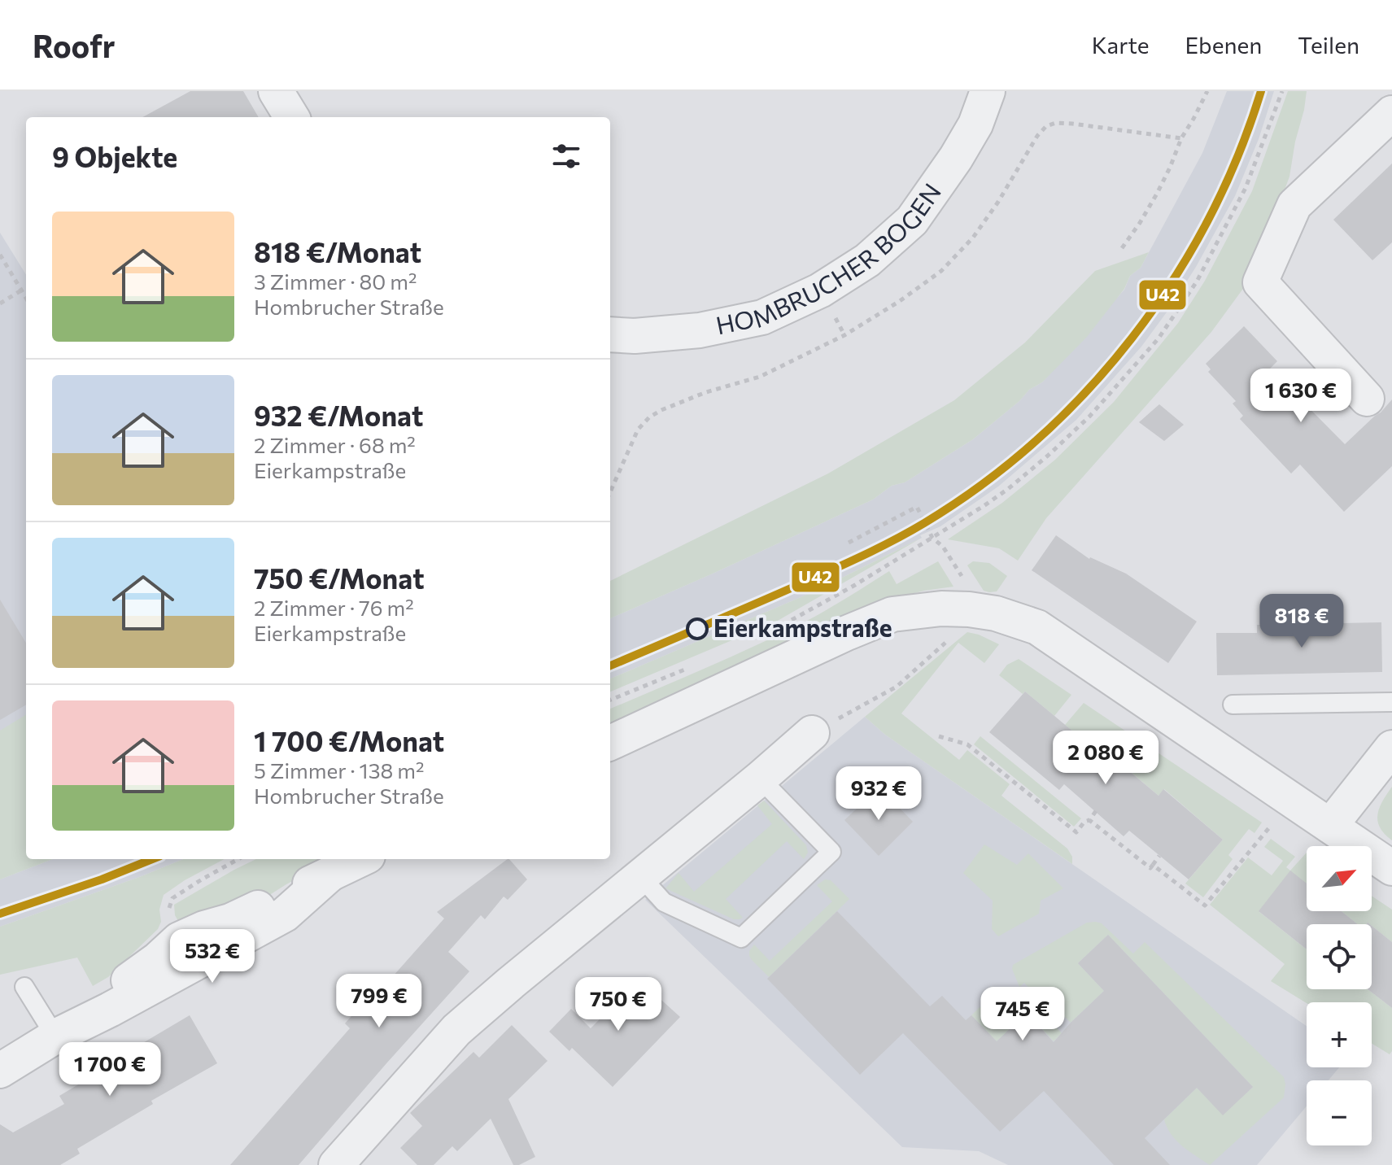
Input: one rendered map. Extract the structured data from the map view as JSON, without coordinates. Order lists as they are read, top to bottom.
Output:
{
  "streets": {
    "street": ["HOMBRUCHER BOGEN"]
  },
  "places": ["Eierkampstraße"],
  "lines": ["transit line U42"],
  "north": "top right",
  "page": {
    "header": "Roofr",
    "nav": ["Karte", "Ebenen", "Teilen"],
    "heading": "9 Objekte",
    "list": [
      {
        "name": "818 €/Monat",
        "note": "3 Zimmer · 80 m² · Hombrucher Straße"
      },
      {
        "name": "932 €/Monat",
        "note": "2 Zimmer · 68 m² · Eierkampstraße"
      },
      {
        "name": "750 €/Monat",
        "note": "2 Zimmer · 76 m² · Eierkampstraße"
      },
      {
        "name": "1 700 €/Monat",
        "note": "5 Zimmer · 138 m² · Hombrucher Straße"
      }
    ],
    "price": [
      "1 630 €",
      "818 €",
      "2 080 €",
      "932 €",
      "532 €",
      "799 €",
      "750 €",
      "745 €",
      "1 700 €"
    ],
    "map_buttons": ["+", "−"]
  }
}
